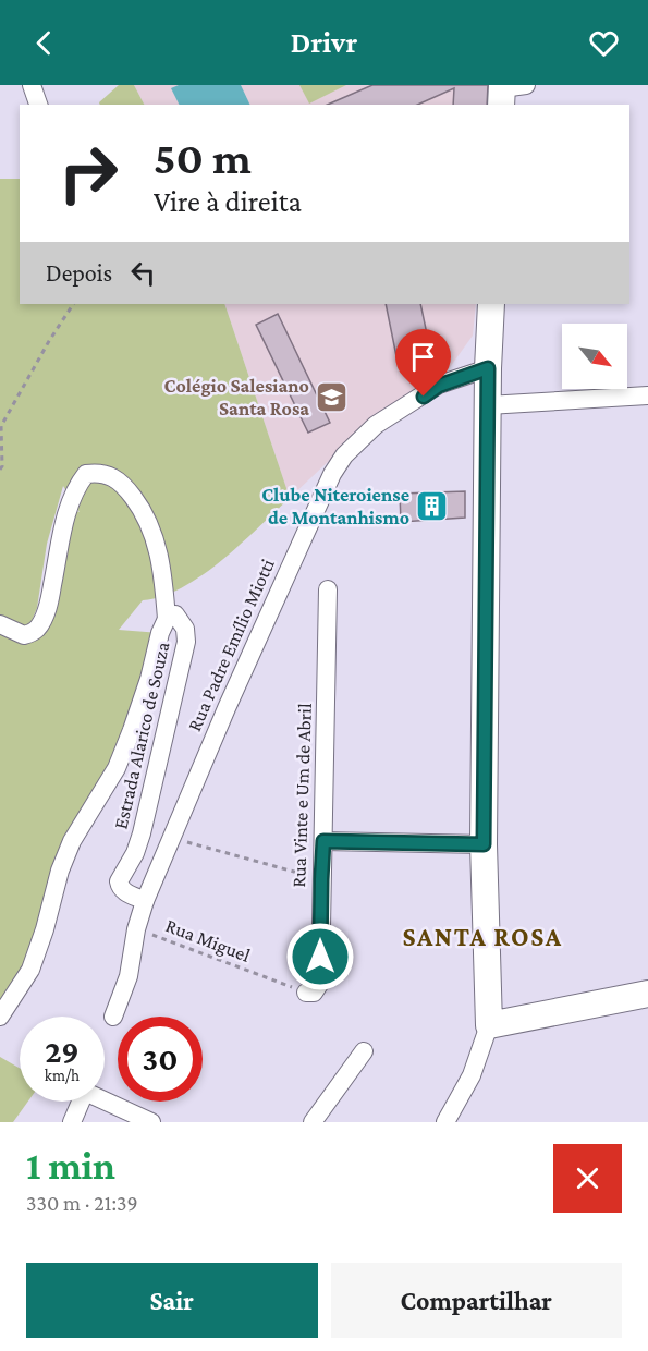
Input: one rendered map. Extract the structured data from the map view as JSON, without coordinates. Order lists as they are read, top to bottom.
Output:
{
  "streets": {
    "street": ["Rua Padre Emílio Miotti", "Estrada Alarico de Souza", "Rua Vinte e Um de Abril"],
    "path": ["Rua Miguel"]
  },
  "crossings": [
    ["Rua Padre Emílio Miotti", "Estrada Alarico de Souza"],
    ["Rua Padre Emílio Miotti", "Rua Miguel"],
    ["Rua Vinte e Um de Abril", "Rua Miguel"]
  ],
  "districts": ["SANTA ROSA"],
  "places": {
    "school or university": ["Colégio Salesiano Santa Rosa"],
    "building": ["Clube Niteroiense de Montanhismo"]
  },
  "north": "bottom right",
  "page": {
    "header": "Drivr",
    "turn": ["50 m", "Vire à direita"],
    "then": "Depois",
    "speed": "29 km/h",
    "limit": "30",
    "heading": ["1 min", "330 m · 21:39"],
    "buttons": ["Sair", "Compartilhar"]
  }
}
